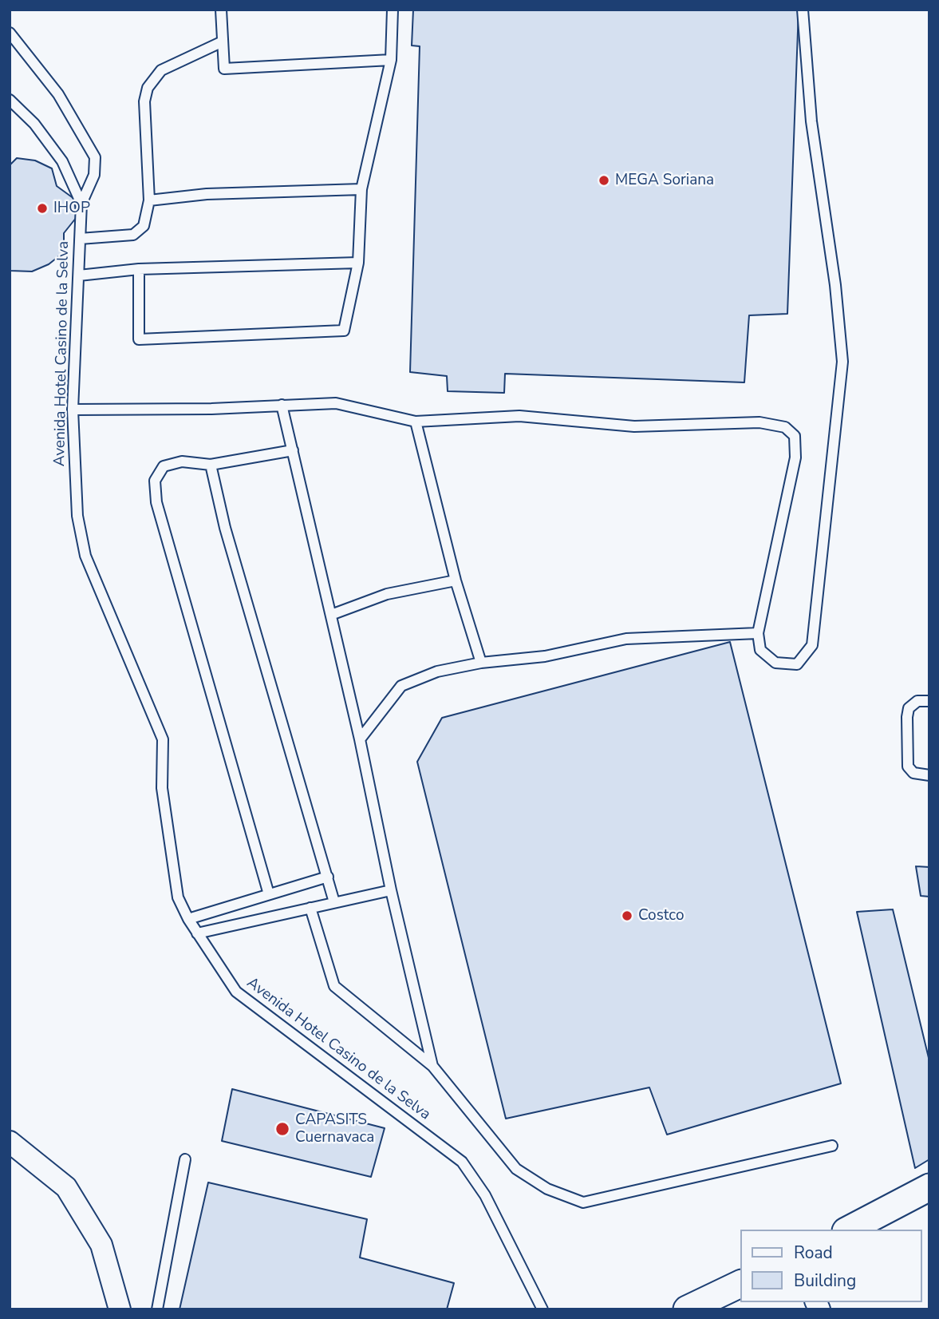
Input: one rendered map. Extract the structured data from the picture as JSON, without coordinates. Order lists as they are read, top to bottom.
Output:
{
  "streets": {
    "lane": ["Avenida Hotel Casino de la Selva"]
  },
  "places": [
    "MEGA Soriana",
    "IHOP",
    "Costco",
    "CAPASITS Cuernavaca"
  ],
  "legend": ["Road", "Building"]
}
